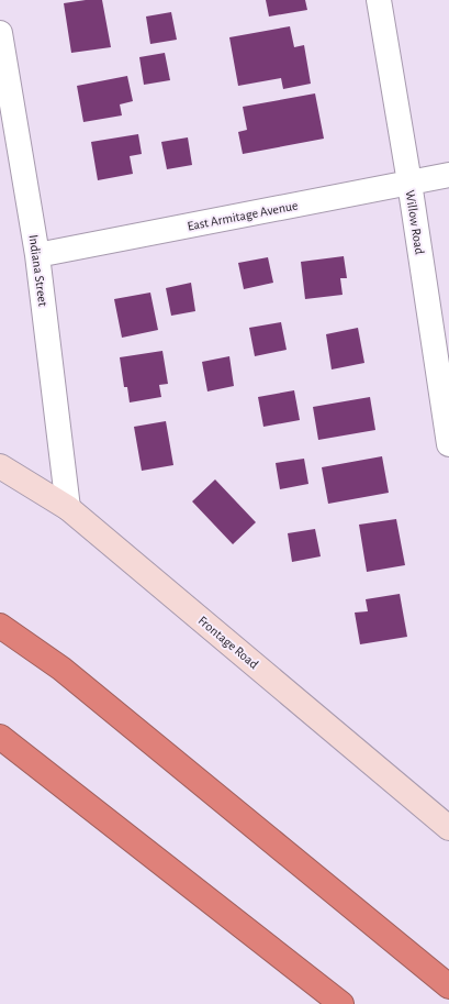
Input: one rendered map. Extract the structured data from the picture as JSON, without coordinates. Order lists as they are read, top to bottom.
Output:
{
  "streets": {
    "street": [
      "East Armitage Avenue",
      "Willow Road",
      "Indiana Street",
      "Frontage Road"
    ]
  },
  "crossings": [
    ["East Armitage Avenue", "Willow Road"],
    ["East Armitage Avenue", "Indiana Street"],
    ["Indiana Street", "Frontage Road"]
  ]
}
